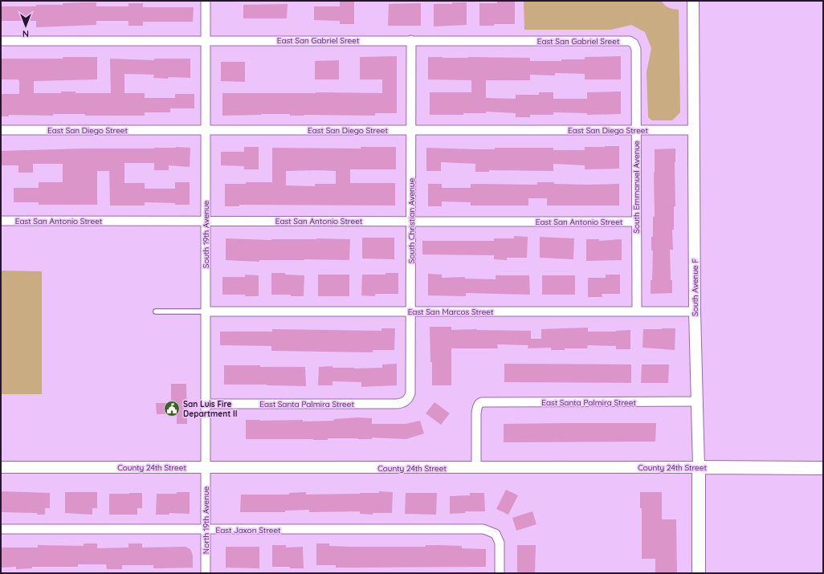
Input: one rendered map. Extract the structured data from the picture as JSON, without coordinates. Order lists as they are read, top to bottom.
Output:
{
  "streets": {
    "main road": ["South Avenue F", "County 24th Street"],
    "street": [
      "East San Gabriel Sreet",
      "East San Diego Street",
      "South Emmanuel Avenue",
      "East San Antonio Street",
      "South Christian Avenue",
      "South 19th Avenue",
      "East San Marcos Street",
      "East Santa Palmira Street",
      "North 19th Avenue",
      "East Jaxon Street"
    ]
  },
  "crossings": [
    ["East San Gabriel Sreet", "South Emmanuel Avenue"],
    ["East San Gabriel Sreet", "South Christian Avenue"],
    ["East San Gabriel Sreet", "South 19th Avenue"],
    ["East San Diego Street", "South Emmanuel Avenue"],
    ["East San Diego Street", "South Christian Avenue"],
    ["East San Diego Street", "South 19th Avenue"],
    ["East San Diego Street", "South Avenue F"],
    ["South Emmanuel Avenue", "East San Antonio Street"],
    ["South Emmanuel Avenue", "East San Marcos Street"],
    ["East San Antonio Street", "South Christian Avenue"],
    ["East San Antonio Street", "South 19th Avenue"],
    ["South Christian Avenue", "East San Marcos Street"],
    ["South Christian Avenue", "East Santa Palmira Street"],
    ["South 19th Avenue", "East San Marcos Street"],
    ["South 19th Avenue", "East Santa Palmira Street"],
    ["South 19th Avenue", "County 24th Street"],
    ["South 19th Avenue", "North 19th Avenue"],
    ["South Avenue F", "East San Marcos Street"],
    ["South Avenue F", "East Santa Palmira Street"],
    ["South Avenue F", "County 24th Street"],
    ["East Santa Palmira Street", "County 24th Street"],
    ["County 24th Street", "North 19th Avenue"],
    ["North 19th Avenue", "East Jaxon Street"]
  ],
  "places": {
    "public building": ["San Luis Fire Department II"]
  },
  "north": "bottom"
}
